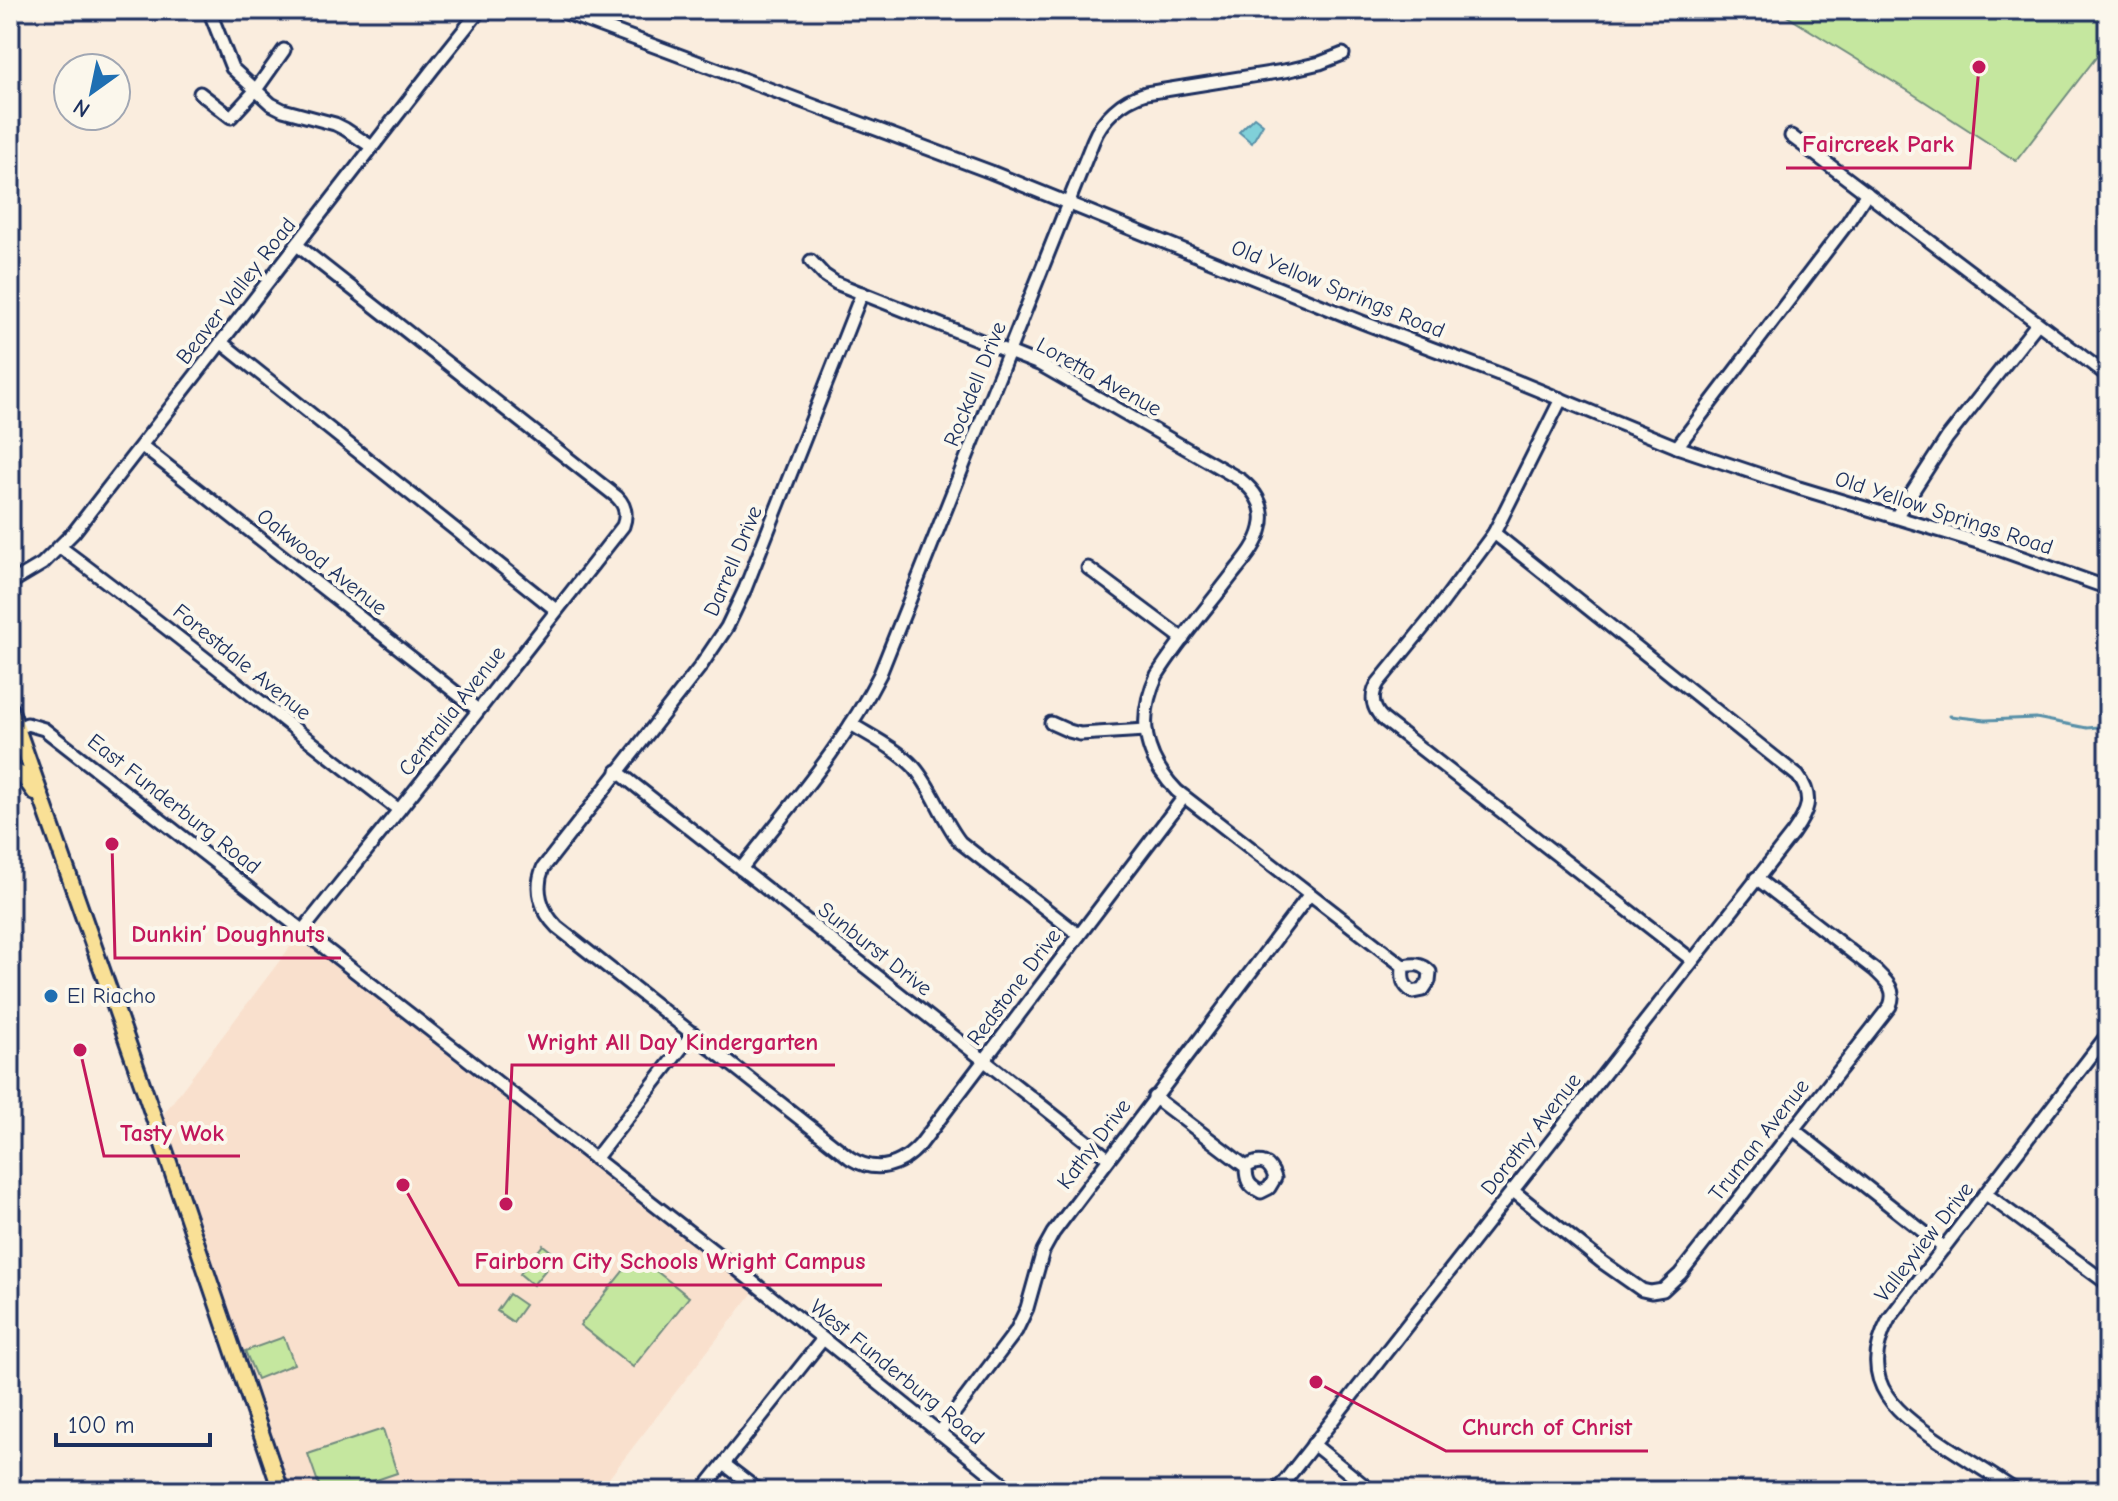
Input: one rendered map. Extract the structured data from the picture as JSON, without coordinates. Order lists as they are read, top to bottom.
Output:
{
  "streets": {
    "street": [
      "Old Yellow Springs Road",
      "Beaver Valley Road",
      "Loretta Avenue",
      "Rockdell Drive",
      "Darrell Drive",
      "Oakwood Avenue",
      "Forestdale Avenue",
      "Centralia Avenue",
      "East Funderburg Road",
      "Sunburst Drive",
      "Redstone Drive",
      "Dorothy Avenue",
      "Truman Avenue",
      "Kathy Drive",
      "Valleyview Drive",
      "West Funderburg Road"
    ]
  },
  "crossings": [
    ["Old Yellow Springs Road", "Rockdell Drive"],
    ["Beaver Valley Road", "Oakwood Avenue"],
    ["Beaver Valley Road", "Forestdale Avenue"],
    ["Beaver Valley Road", "Centralia Avenue"],
    ["Loretta Avenue", "Rockdell Drive"],
    ["Loretta Avenue", "Darrell Drive"],
    ["Rockdell Drive", "Sunburst Drive"],
    ["Darrell Drive", "Sunburst Drive"],
    ["Darrell Drive", "Redstone Drive"],
    ["Oakwood Avenue", "Centralia Avenue"],
    ["Forestdale Avenue", "Centralia Avenue"],
    ["Centralia Avenue", "East Funderburg Road"],
    ["Centralia Avenue", "West Funderburg Road"],
    ["East Funderburg Road", "West Funderburg Road"],
    ["Sunburst Drive", "Redstone Drive"],
    ["Sunburst Drive", "Kathy Drive"],
    ["Dorothy Avenue", "Truman Avenue"],
    ["Kathy Drive", "West Funderburg Road"]
  ],
  "places": [
    "Faircreek Park",
    "Dunkin’ Doughnuts",
    "El Riacho",
    "Tasty Wok",
    "Fairborn City Schools Wright Campus",
    "Wright All Day Kindergarten",
    "Church of Christ"
  ],
  "scale_bar": "100 m",
  "north": "bottom left"
}
